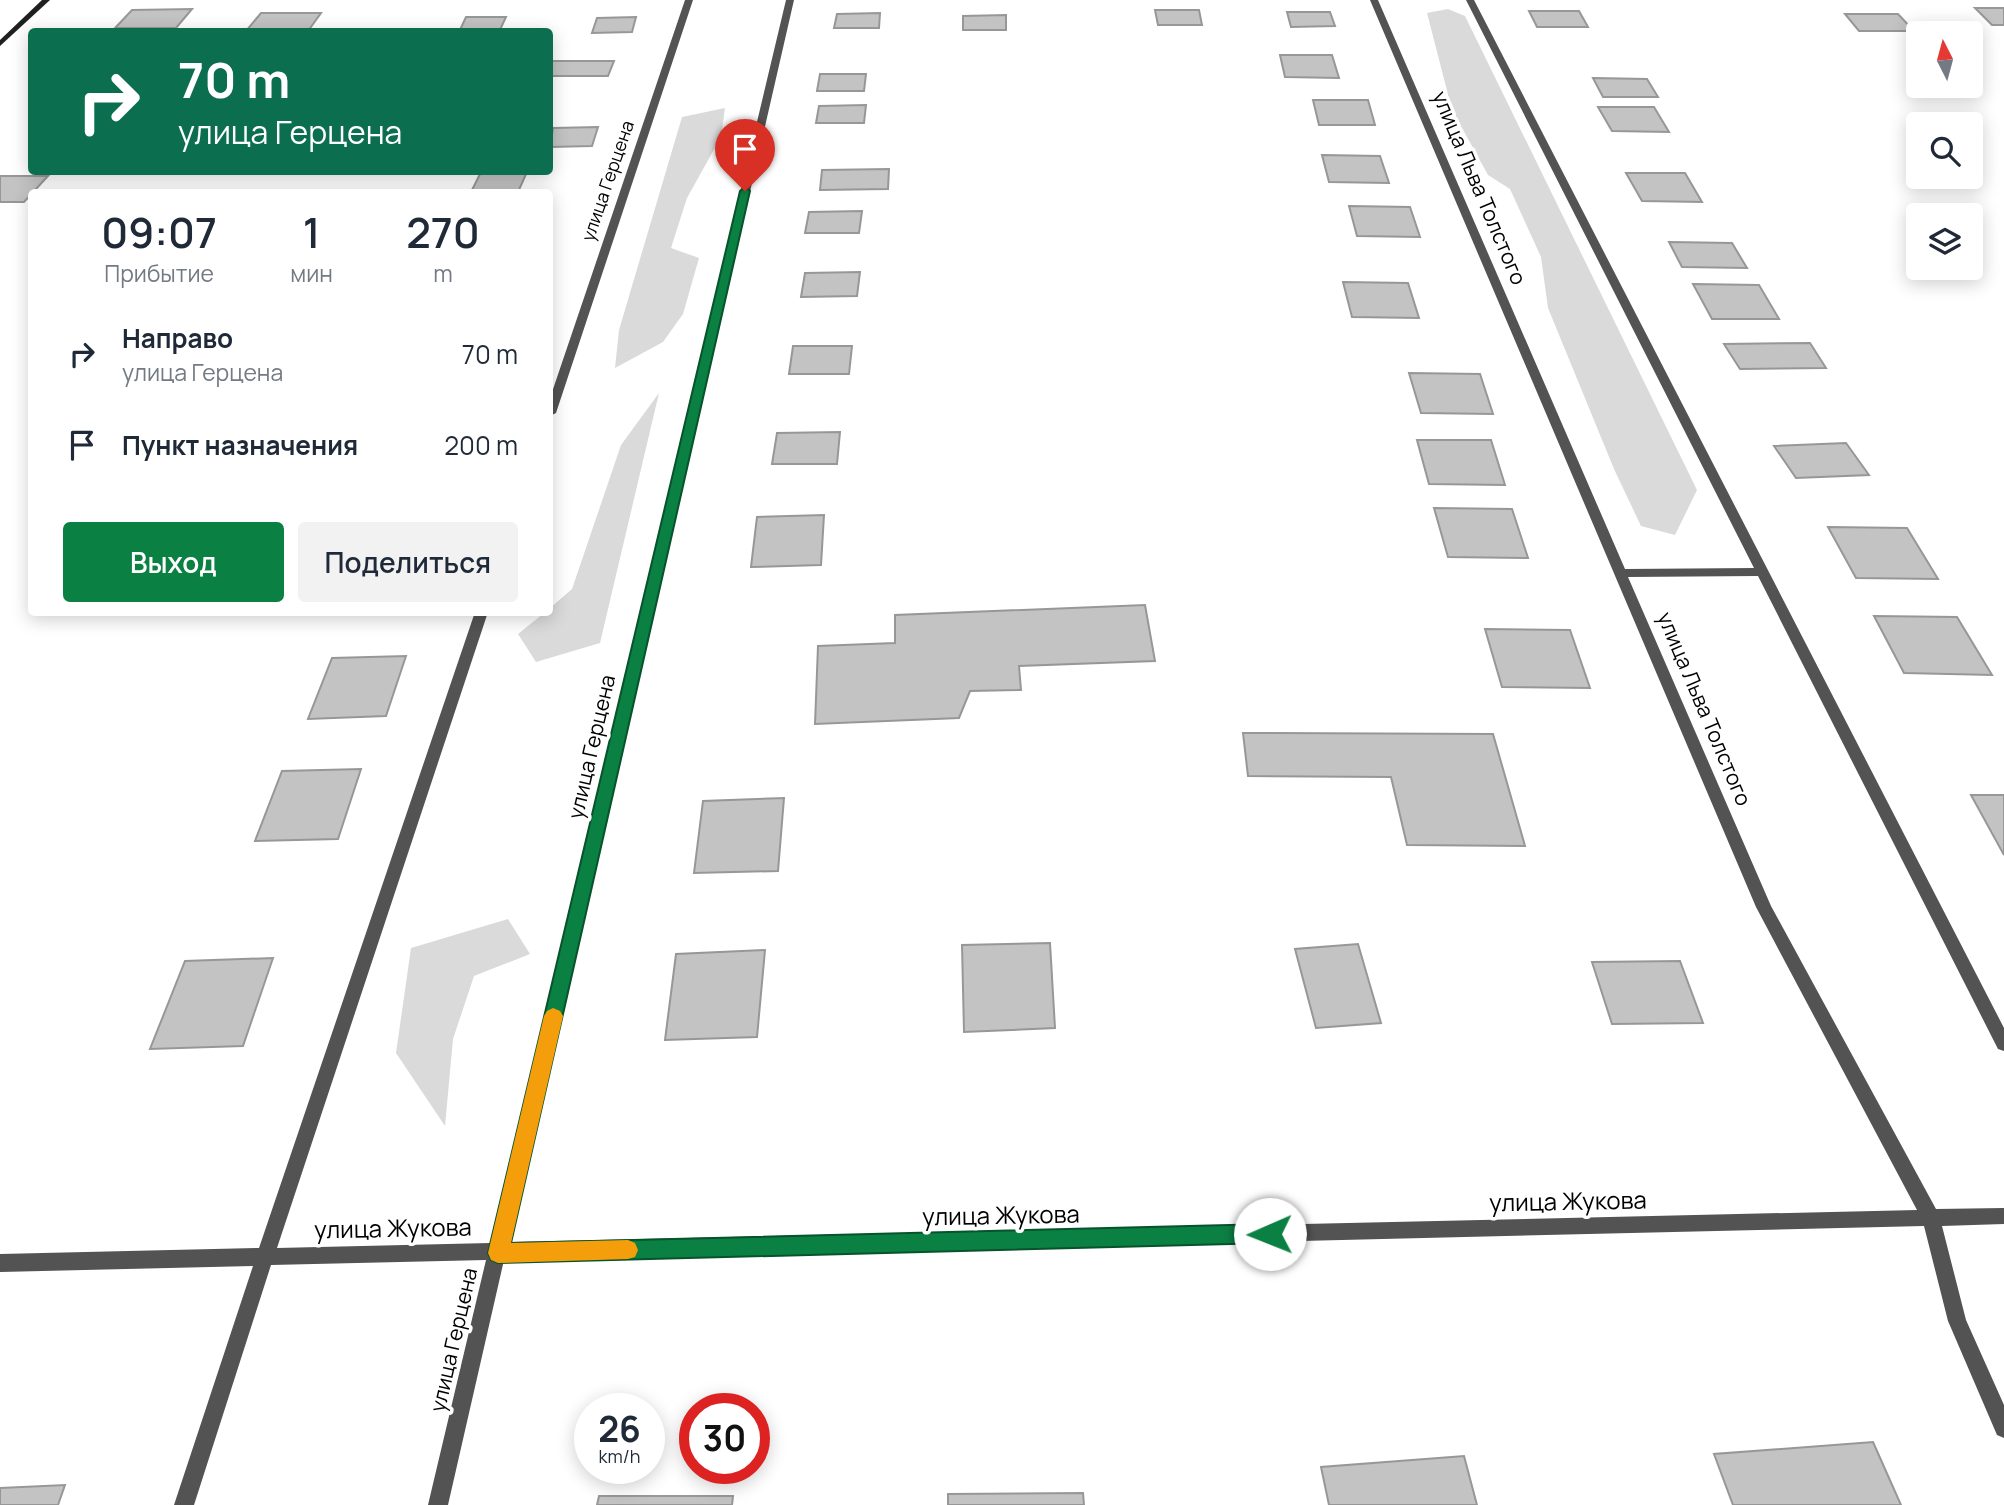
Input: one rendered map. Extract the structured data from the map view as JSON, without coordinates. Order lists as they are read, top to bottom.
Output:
{
  "streets": {
    "street": ["улица Герцена", "улица Льва Толстого", "улица Жукова"]
  },
  "crossings": [
    ["улица Герцена", "улица Жукова"],
    ["улица Льва Толстого", "улица Жукова"]
  ],
  "north": "top",
  "page": {
    "turn": ["70 m", "улица Герцена"],
    "eta": [
      "09:07",
      "Прибытие",
      "1",
      "мин",
      "270",
      "m"
    ],
    "list": [
      {
        "name": "Направо",
        "note": "улица Герцена",
        "value": "70 m"
      },
      {
        "name": "Пункт назначения",
        "value": "200 m"
      }
    ],
    "buttons": ["Выход", "Поделиться"],
    "speed": "26 km/h",
    "limit": "30"
  }
}
